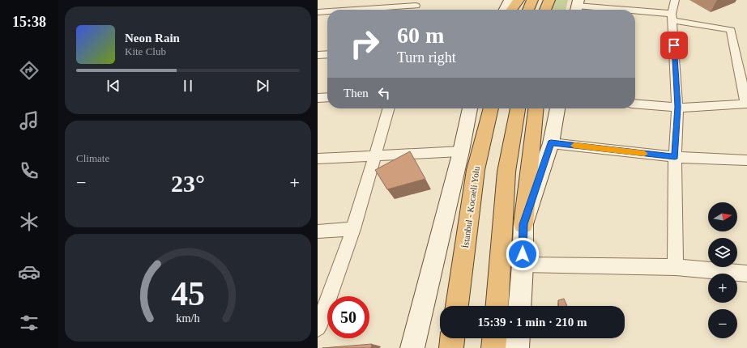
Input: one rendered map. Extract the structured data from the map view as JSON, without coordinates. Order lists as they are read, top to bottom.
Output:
{
  "streets": {
    "highway": ["İstanbul - Kocaeli Yolu"]
  },
  "north": "right",
  "page": {
    "tabs": "15:38",
    "turn": ["60 m", "Turn right"],
    "song": ["Neon Rain", "Kite Club"],
    "then": "Then",
    "tile": "Climate",
    "heat": ["−", "23°", "+"],
    "map_buttons": ["+", "−"],
    "limit": "50",
    "trip": "15:39 · 1 min · 210 m",
    "gauge": ["45", "km/h"]
  }
}
